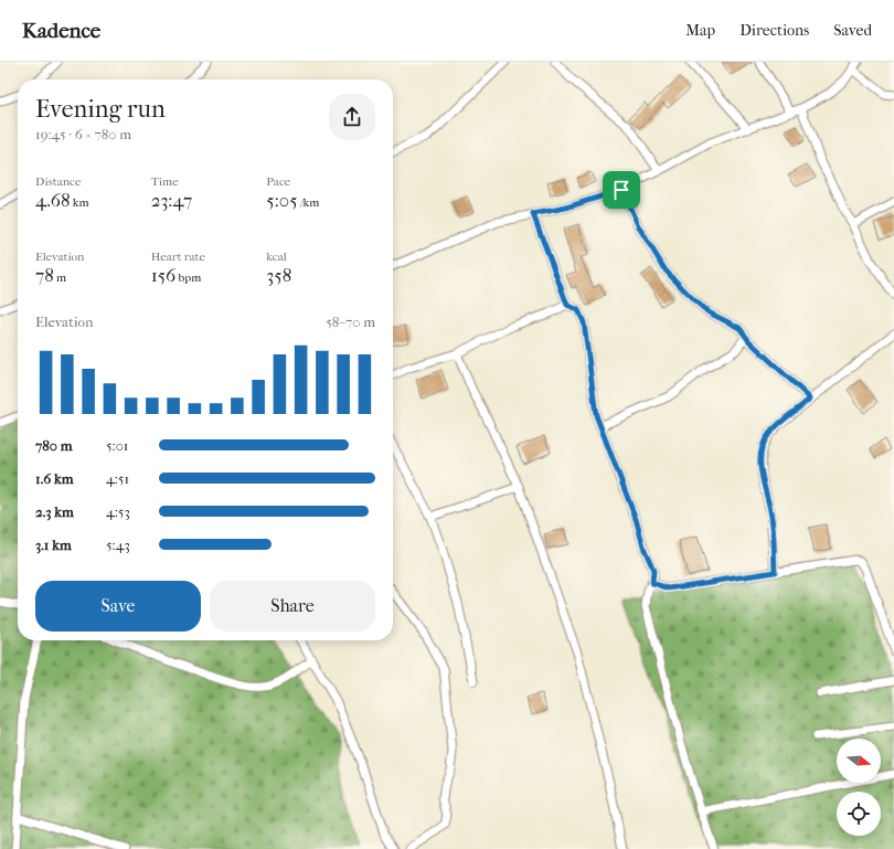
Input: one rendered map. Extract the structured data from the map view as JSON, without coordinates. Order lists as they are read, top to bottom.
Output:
{
  "north": "right",
  "page": {
    "header": "Kadence",
    "nav": ["Map", "Directions", "Saved"],
    "heading": ["Evening run", "19:45 · 6 × 780 m"],
    "stats": [
      ["Distance", "4.68 km"],
      ["Time", "23:47"],
      ["Pace", "5:05 /km"],
      ["Elevation", "78 m"],
      ["Heart rate", "156 bpm"],
      ["kcal", "358"]
    ],
    "chart": ["Elevation", "58–70 m"],
    "list": [
      {
        "name": "780 m",
        "note": "5:01"
      },
      {
        "name": "1.6 km",
        "note": "4:51"
      },
      {
        "name": "2.3 km",
        "note": "4:53"
      },
      {
        "name": "3.1 km",
        "note": "5:43"
      }
    ],
    "buttons": ["Save", "Share"]
  }
}
